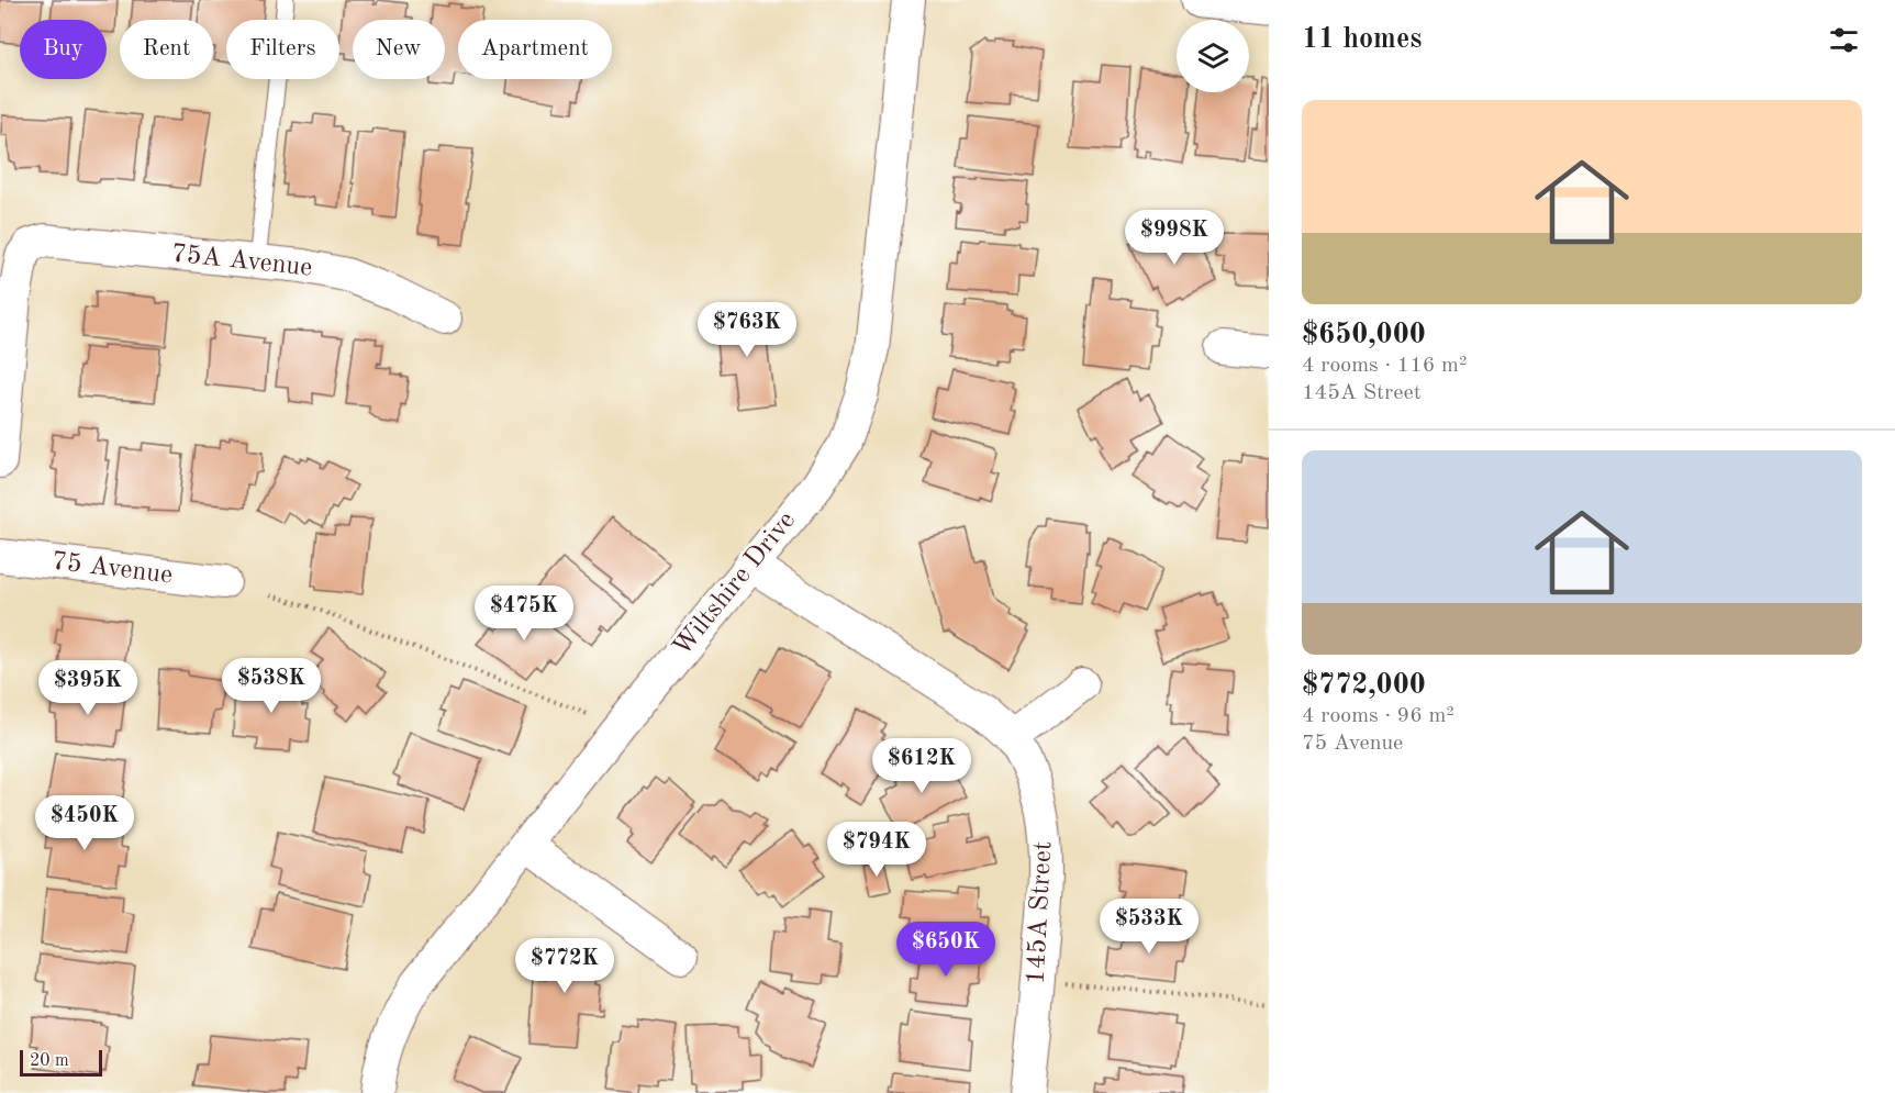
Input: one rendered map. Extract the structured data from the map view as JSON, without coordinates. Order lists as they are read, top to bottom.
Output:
{
  "streets": {
    "street": [
      "75A Avenue",
      "75 Avenue",
      "Wiltshire Drive",
      "145A Street"
    ]
  },
  "crossings": [
    ["Wiltshire Drive", "145A Street"]
  ],
  "scale_bar": "20 m",
  "page": {
    "heading": "11 homes",
    "chip": [
      "Buy",
      "Rent",
      "Filters",
      "New",
      "Apartment"
    ],
    "list": [
      {
        "name": "$650,000",
        "note": "4 rooms · 116 m² · 145A Street"
      },
      {
        "name": "$772,000",
        "note": "4 rooms · 96 m² · 75 Avenue"
      }
    ],
    "price": [
      "$998K",
      "$763K",
      "$475K",
      "$538K",
      "$395K",
      "$612K",
      "$450K",
      "$794K",
      "$533K",
      "$650K",
      "$772K"
    ],
    "scale": "20 m"
  }
}
